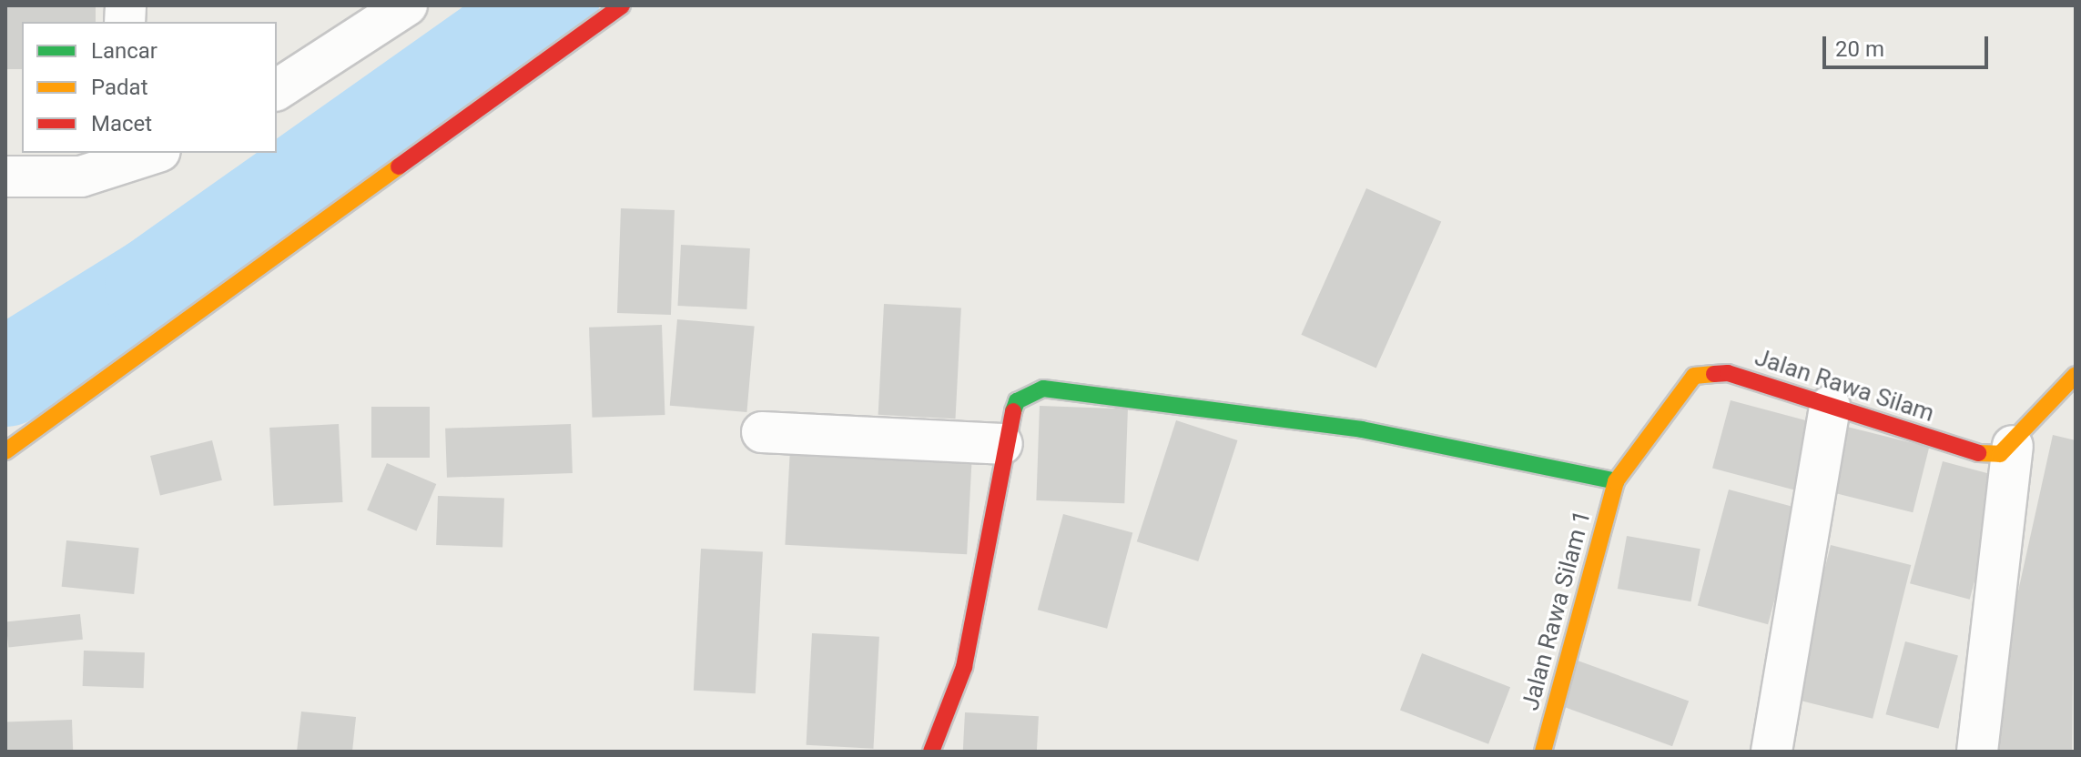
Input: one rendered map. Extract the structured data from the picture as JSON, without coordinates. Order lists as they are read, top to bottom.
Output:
{
  "streets": {
    "street": ["Jalan Rawa Silam", "Jalan Rawa Silam 1"]
  },
  "crossings": [
    ["Jalan Rawa Silam", "Jalan Rawa Silam 1"]
  ],
  "legend": ["Lancar", "Padat", "Macet"],
  "scale_bar": "20 m"
}
